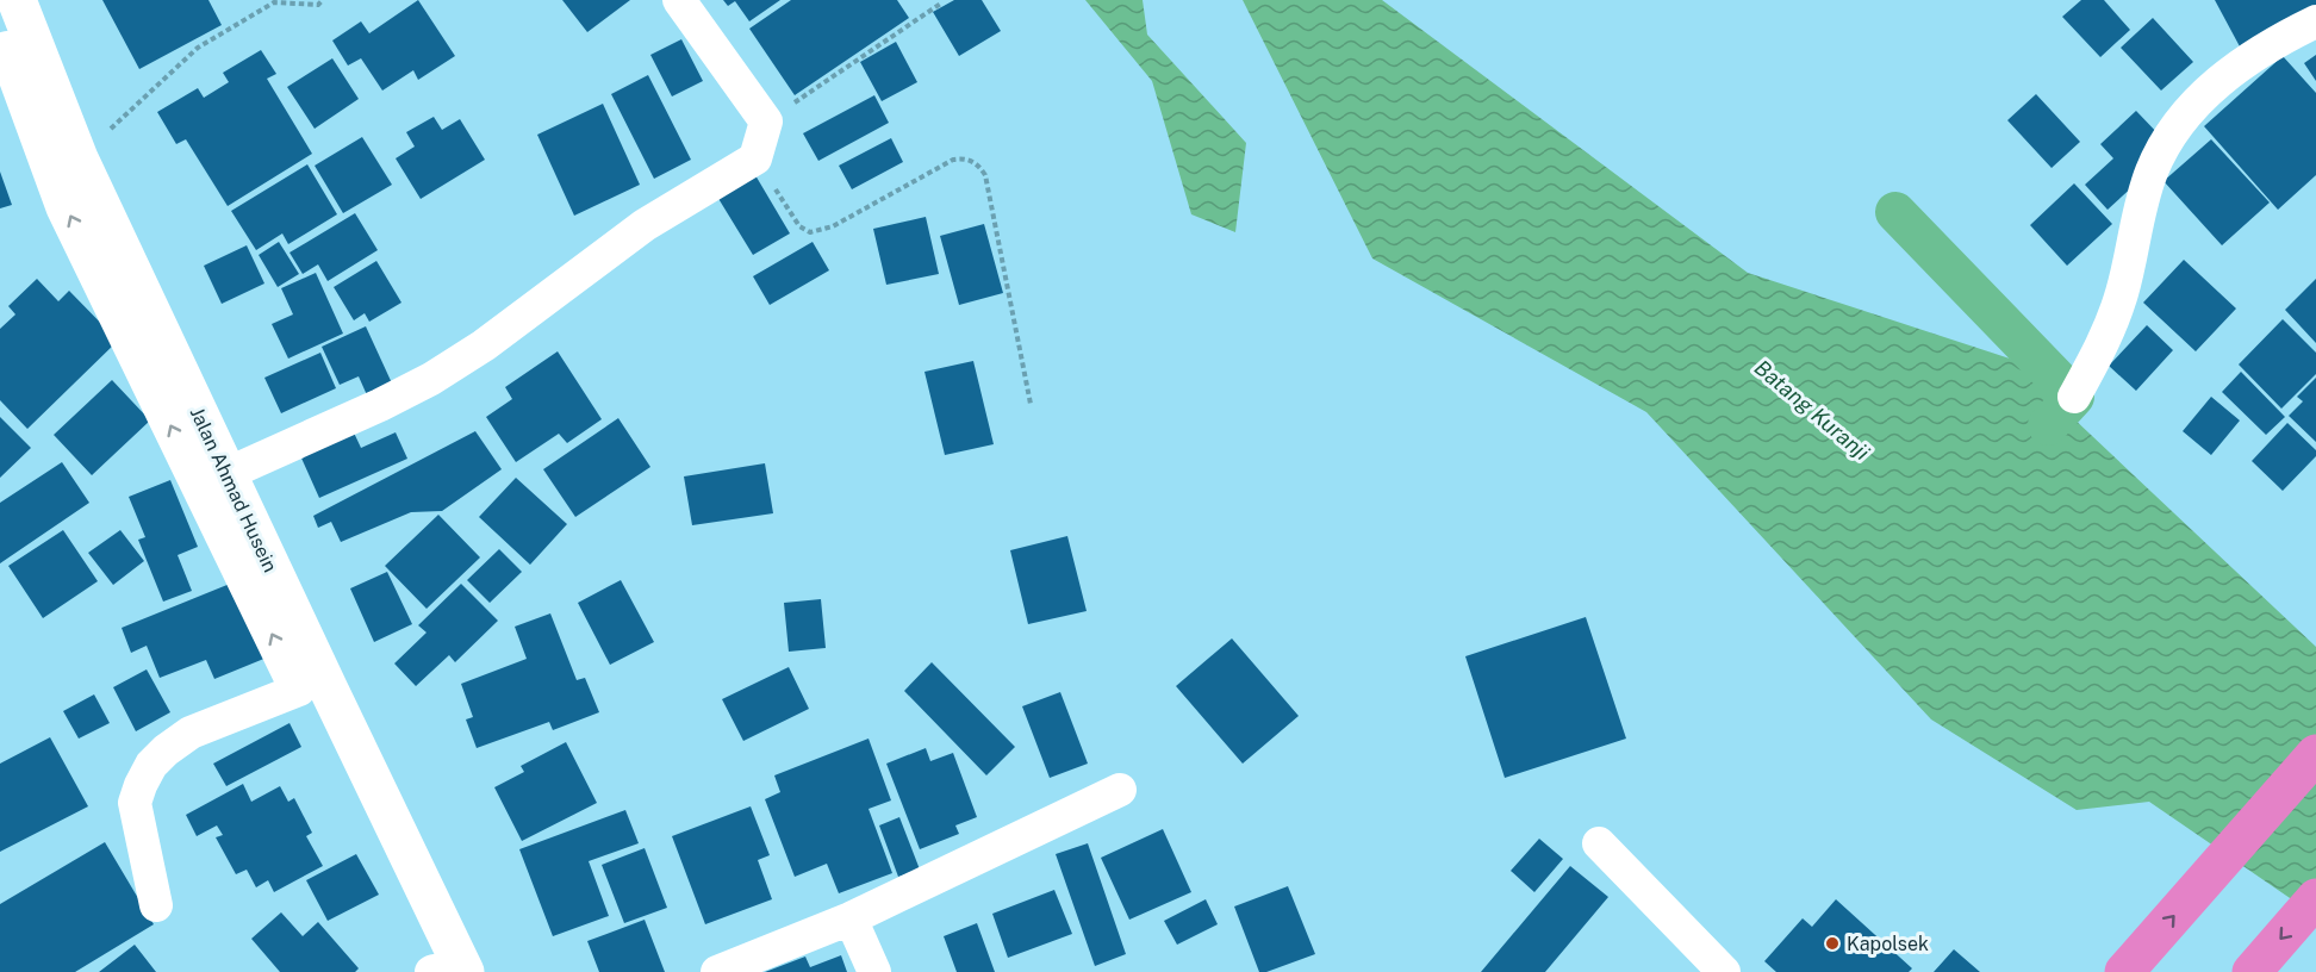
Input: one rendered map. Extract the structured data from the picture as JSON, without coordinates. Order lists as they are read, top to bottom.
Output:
{
  "streets": {
    "main road": ["Jalan Ahmad Husein"]
  },
  "water": ["Batang Kuranji"],
  "places": ["Kapolsek"]
}
